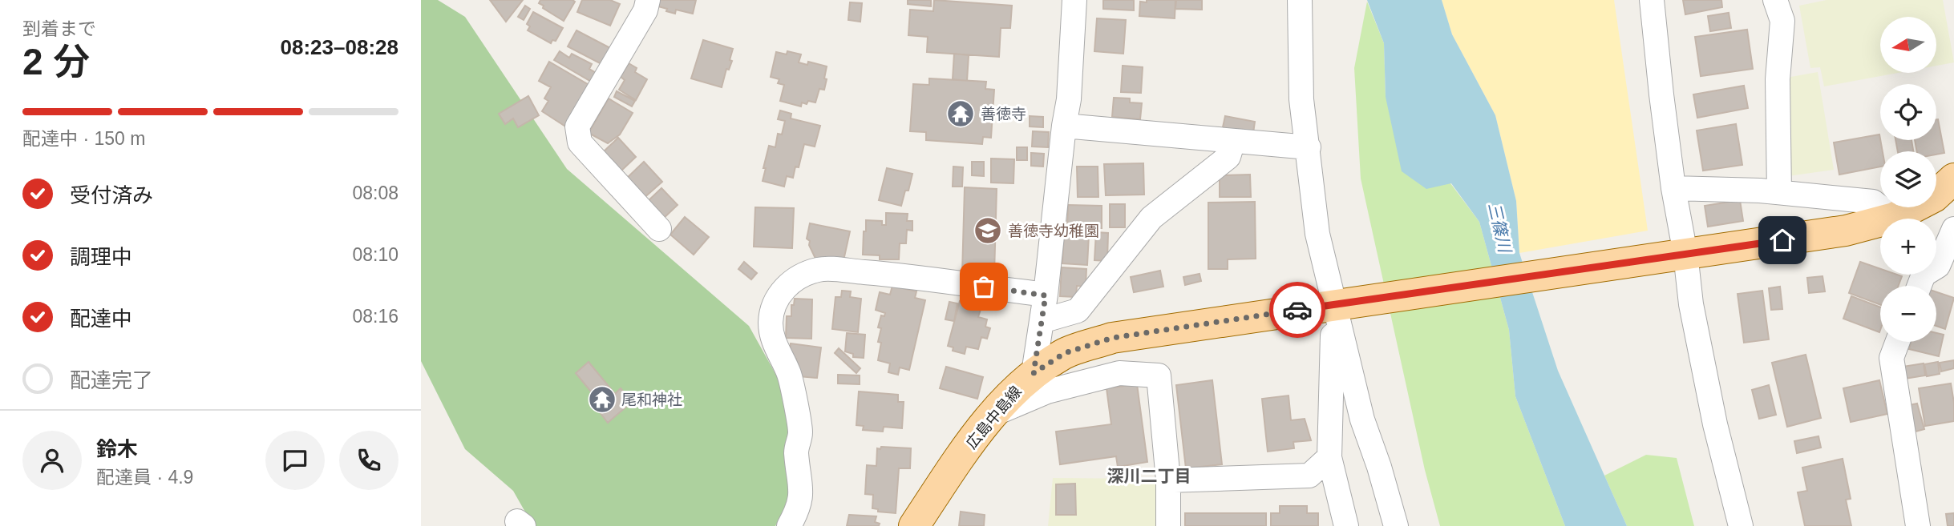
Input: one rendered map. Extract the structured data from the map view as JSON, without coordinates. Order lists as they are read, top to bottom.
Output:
{
  "streets": {
    "main road": ["広島中島線"]
  },
  "districts": ["深川二丁目"],
  "water": ["三篠川"],
  "places": {
    "temple": ["善徳寺", "尾和神社"],
    "school or university": ["善徳寺幼稚園"]
  },
  "north": "left",
  "page": {
    "heading": ["2 分", "到着まで", "08:23–08:28"],
    "panel": ["鈴木", "配達員 · 4.9"],
    "map_buttons": ["+", "−"],
    "bar": "配達中 · 150 m",
    "list": [
      ["受付済み", "08:08"],
      ["調理中", "08:10"],
      ["配達中", "08:16"],
      "配達完了"
    ]
  }
}
